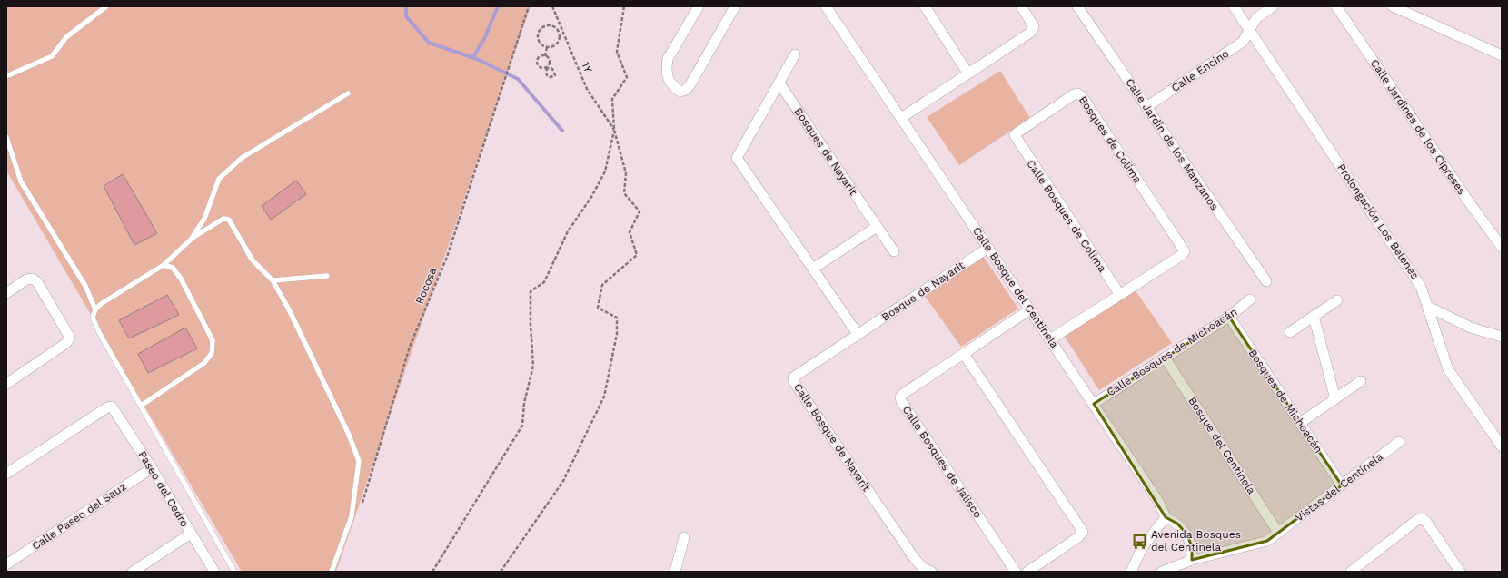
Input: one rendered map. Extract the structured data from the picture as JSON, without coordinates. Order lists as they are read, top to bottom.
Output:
{
  "streets": {
    "street": [
      "Calle Encino",
      "Calle Jardines de los Cipreses",
      "Bosques de Colima",
      "Calle Jardín de los Manzanos",
      "Bosques de Nayarit",
      "Calle Bosques de Colima",
      "Prolongación Los Belenes",
      "Calle Bosque del Centinela",
      "Bosque de Nayarit",
      "Calle Bosques de Michoacán",
      "Bosques de Michoacán",
      "Calle Bosque de Nayarit",
      "Bosque del Centinela",
      "Calle Bosques de Jalisco",
      "Vistas del Centinela",
      "Paseo del Cedro",
      "Calle Paseo del Sauz"
    ],
    "path": ["1Y", "Rocosa"]
  },
  "crossings": [
    ["Calle Encino", "Calle Jardín de los Manzanos"],
    ["Calle Encino", "Prolongación Los Belenes"],
    ["Bosques de Colima", "Calle Bosques de Colima"],
    ["Calle Bosque del Centinela", "Bosque de Nayarit"],
    ["Calle Bosque del Centinela", "Calle Bosques de Michoacán"],
    ["Calle Bosque del Centinela", "Calle Bosques de Jalisco"],
    ["Bosque de Nayarit", "Calle Bosque de Nayarit"],
    ["Calle Bosques de Michoacán", "Bosques de Michoacán"],
    ["Calle Bosques de Michoacán", "Bosque del Centinela"],
    ["Bosques de Michoacán", "Vistas del Centinela"],
    ["Bosque del Centinela", "Vistas del Centinela"],
    ["Paseo del Cedro", "Calle Paseo del Sauz"]
  ],
  "places": {
    "bus stop": ["Avenida Bosques del Centinela"]
  }
}
